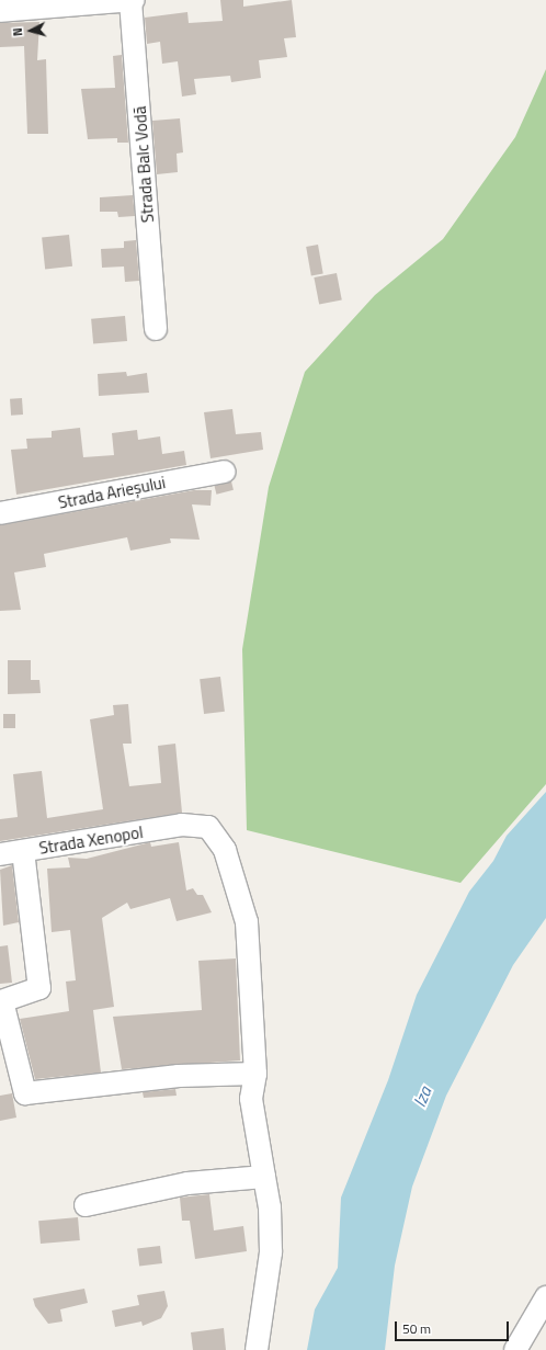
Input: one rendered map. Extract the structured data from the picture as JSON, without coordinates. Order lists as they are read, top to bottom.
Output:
{
  "streets": {
    "street": ["Strada Balc Vodă", "Strada Arieșului", "Strada Xenopol"]
  },
  "water": ["Iza"],
  "scale_bar": "50 m",
  "north": "left"
}
